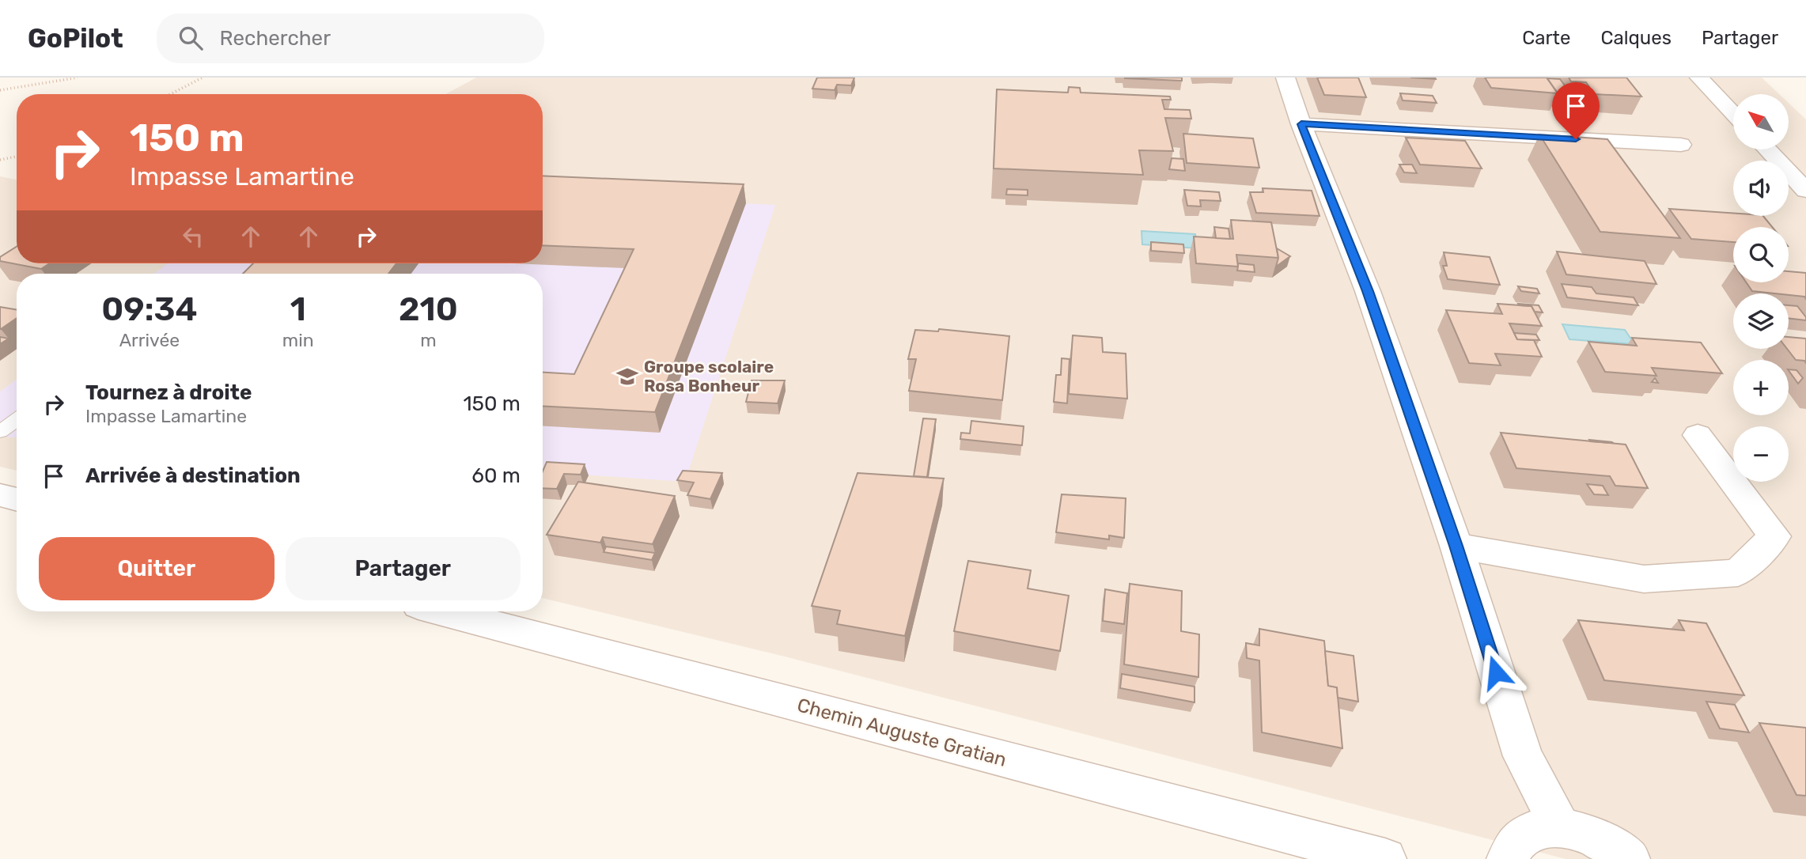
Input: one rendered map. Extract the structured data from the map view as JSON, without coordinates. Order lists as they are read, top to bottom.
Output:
{
  "streets": {
    "street": ["Chemin Auguste Gratian"]
  },
  "places": {
    "school or university": ["Groupe scolaire Rosa Bonheur"]
  },
  "north": "top left",
  "page": {
    "header": "GoPilot",
    "search": "Rechercher",
    "nav": ["Carte", "Calques", "Partager"],
    "map_buttons": ["+", "−"],
    "turn": ["150 m", "Impasse Lamartine"],
    "eta": [
      "09:34",
      "Arrivée",
      "1",
      "min",
      "210",
      "m"
    ],
    "list": [
      {
        "name": "Tournez à droite",
        "note": "Impasse Lamartine",
        "value": "150 m"
      },
      {
        "name": "Arrivée à destination",
        "value": "60 m"
      }
    ],
    "buttons": ["Quitter", "Partager"]
  }
}
